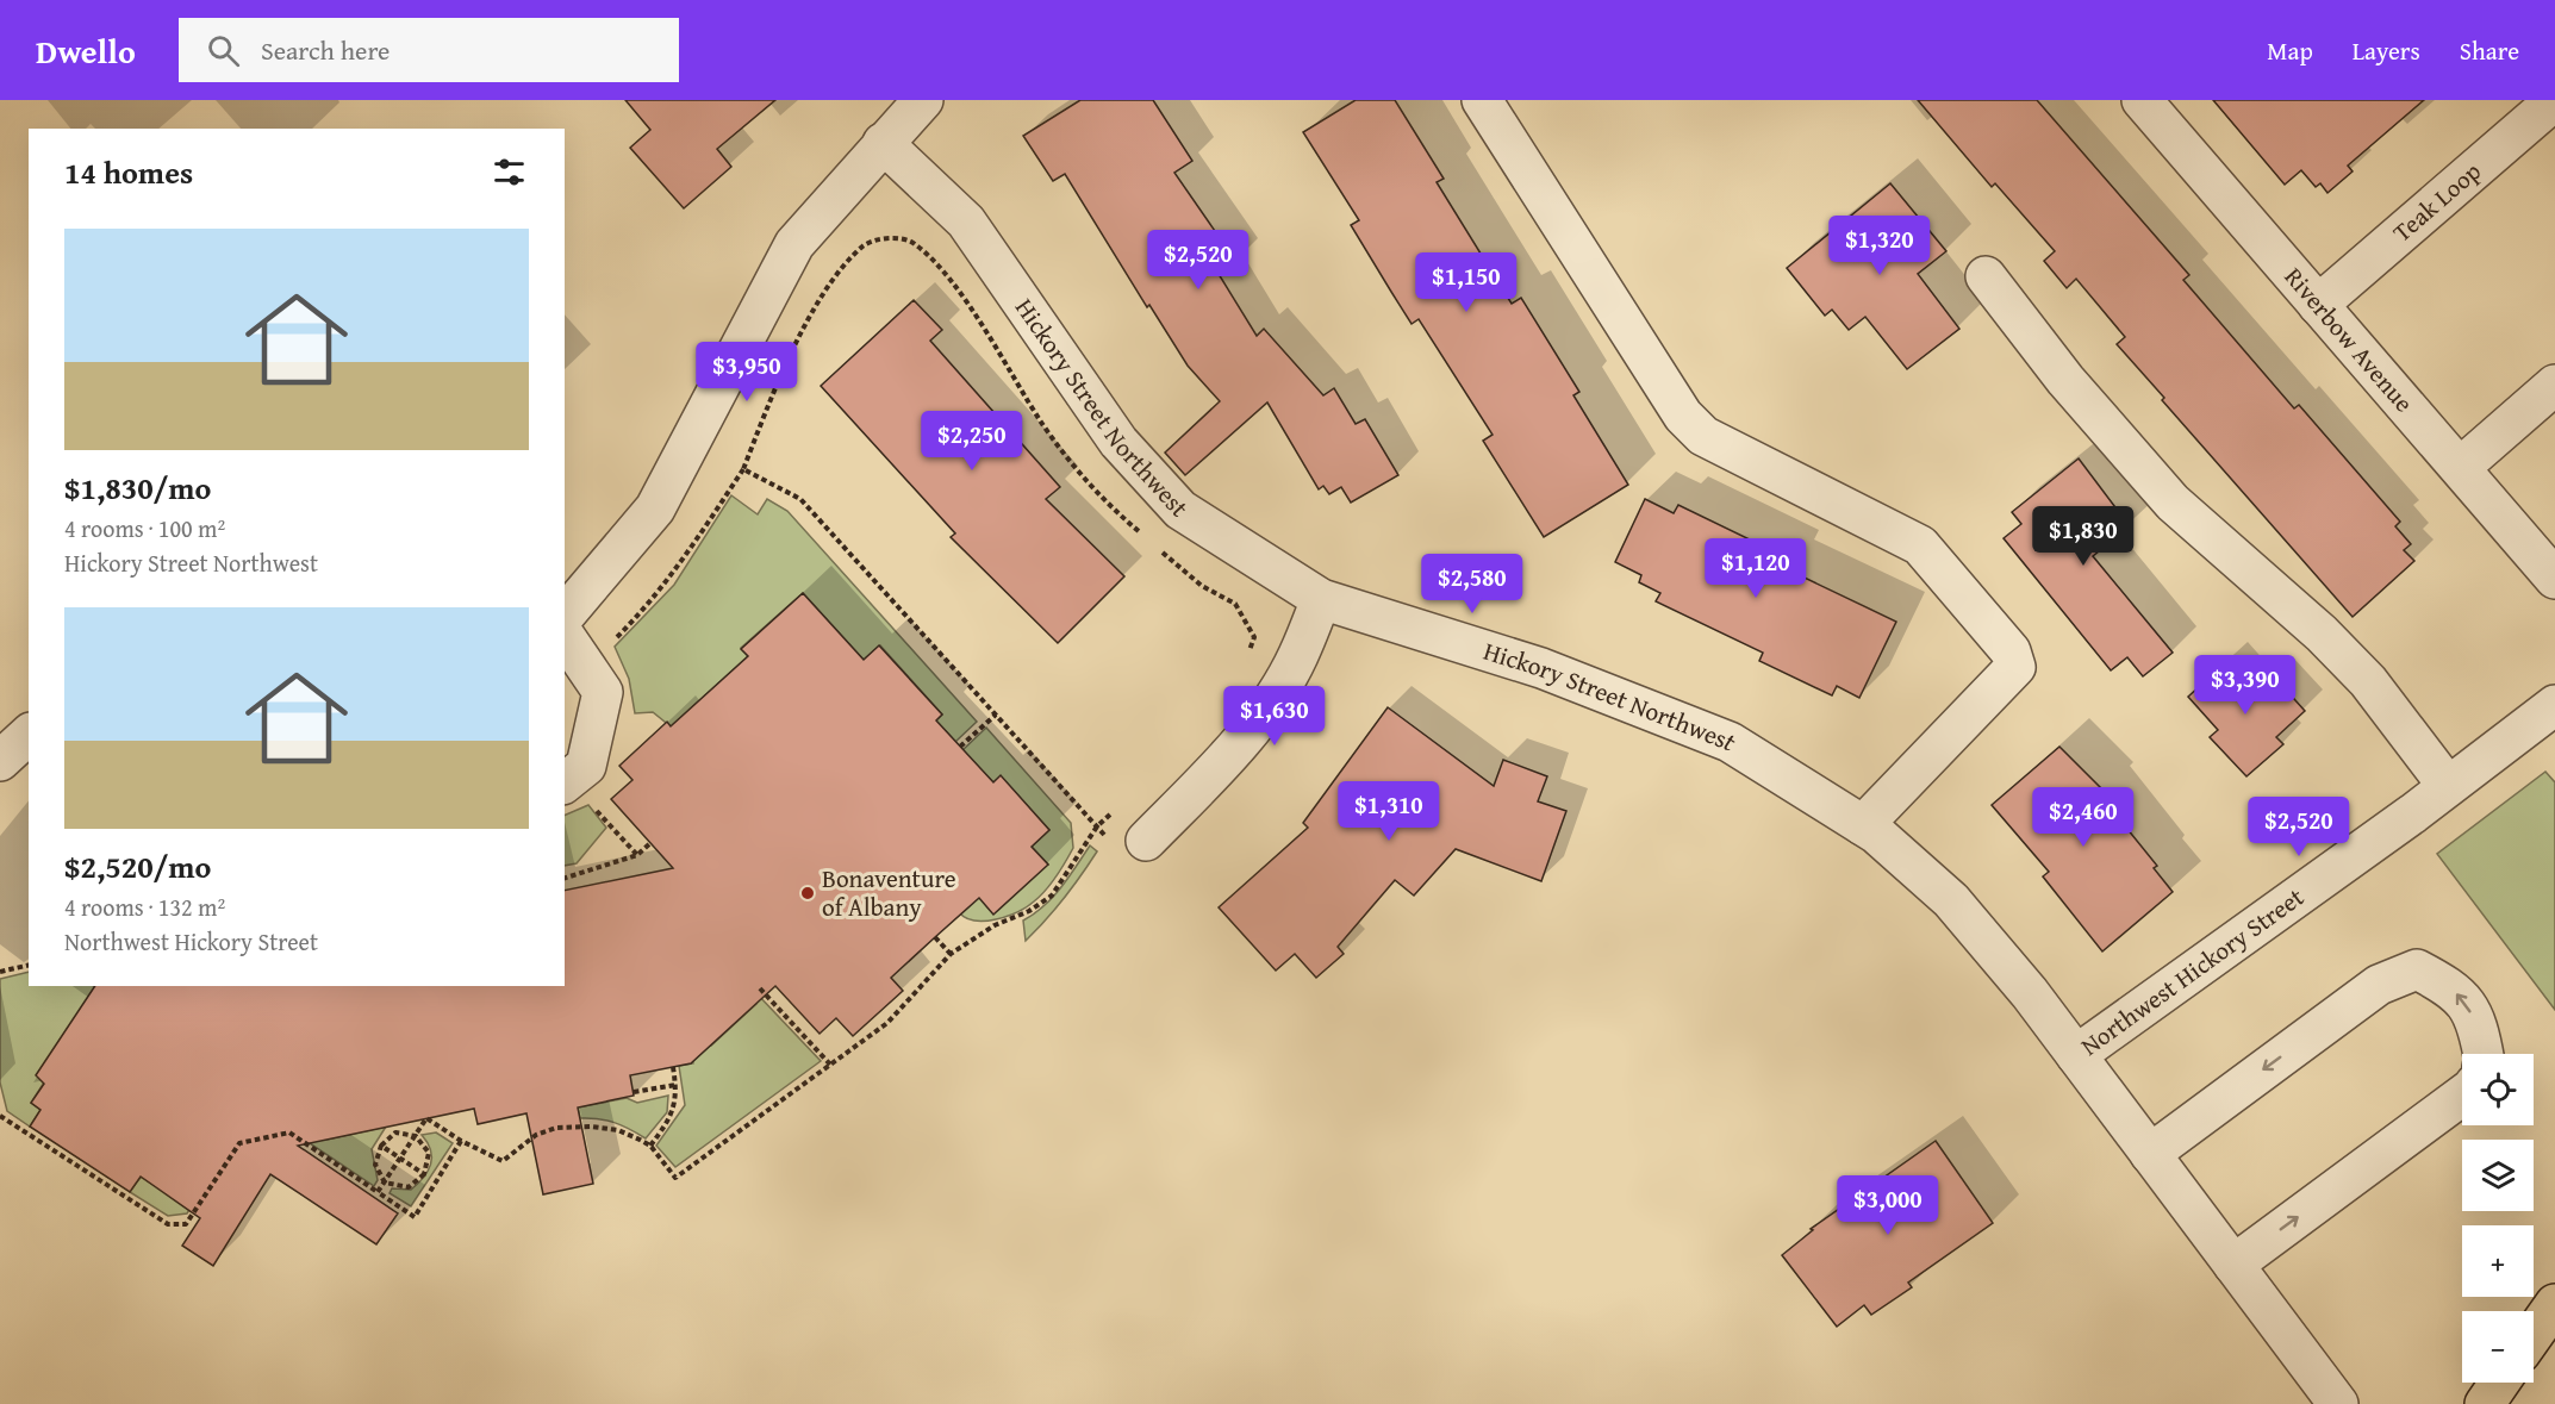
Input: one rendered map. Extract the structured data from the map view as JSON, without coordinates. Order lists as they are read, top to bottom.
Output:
{
  "streets": {
    "street": [
      "Teak Loop",
      "Riverbow Avenue",
      "Hickory Street Northwest",
      "Northwest Hickory Street"
    ]
  },
  "crossings": [
    ["Teak Loop", "Riverbow Avenue"],
    ["Hickory Street Northwest", "Northwest Hickory Street"]
  ],
  "places": ["Bonaventure of Albany"],
  "page": {
    "header": "Dwello",
    "search": "Search here",
    "nav": ["Map", "Layers", "Share"],
    "heading": "14 homes",
    "list": [
      {
        "name": "$1,830/mo",
        "note": "4 rooms · 100 m² · Hickory Street Northwest"
      },
      {
        "name": "$2,520/mo",
        "note": "4 rooms · 132 m² · Northwest Hickory Street"
      }
    ],
    "price": [
      "$1,320",
      "$2,520",
      "$1,150",
      "$3,950",
      "$2,250",
      "$1,830",
      "$1,120",
      "$2,580",
      "$3,390",
      "$1,630",
      "$1,310",
      "$2,460",
      "$2,520",
      "$3,000"
    ],
    "map_buttons": ["+", "−"]
  }
}
